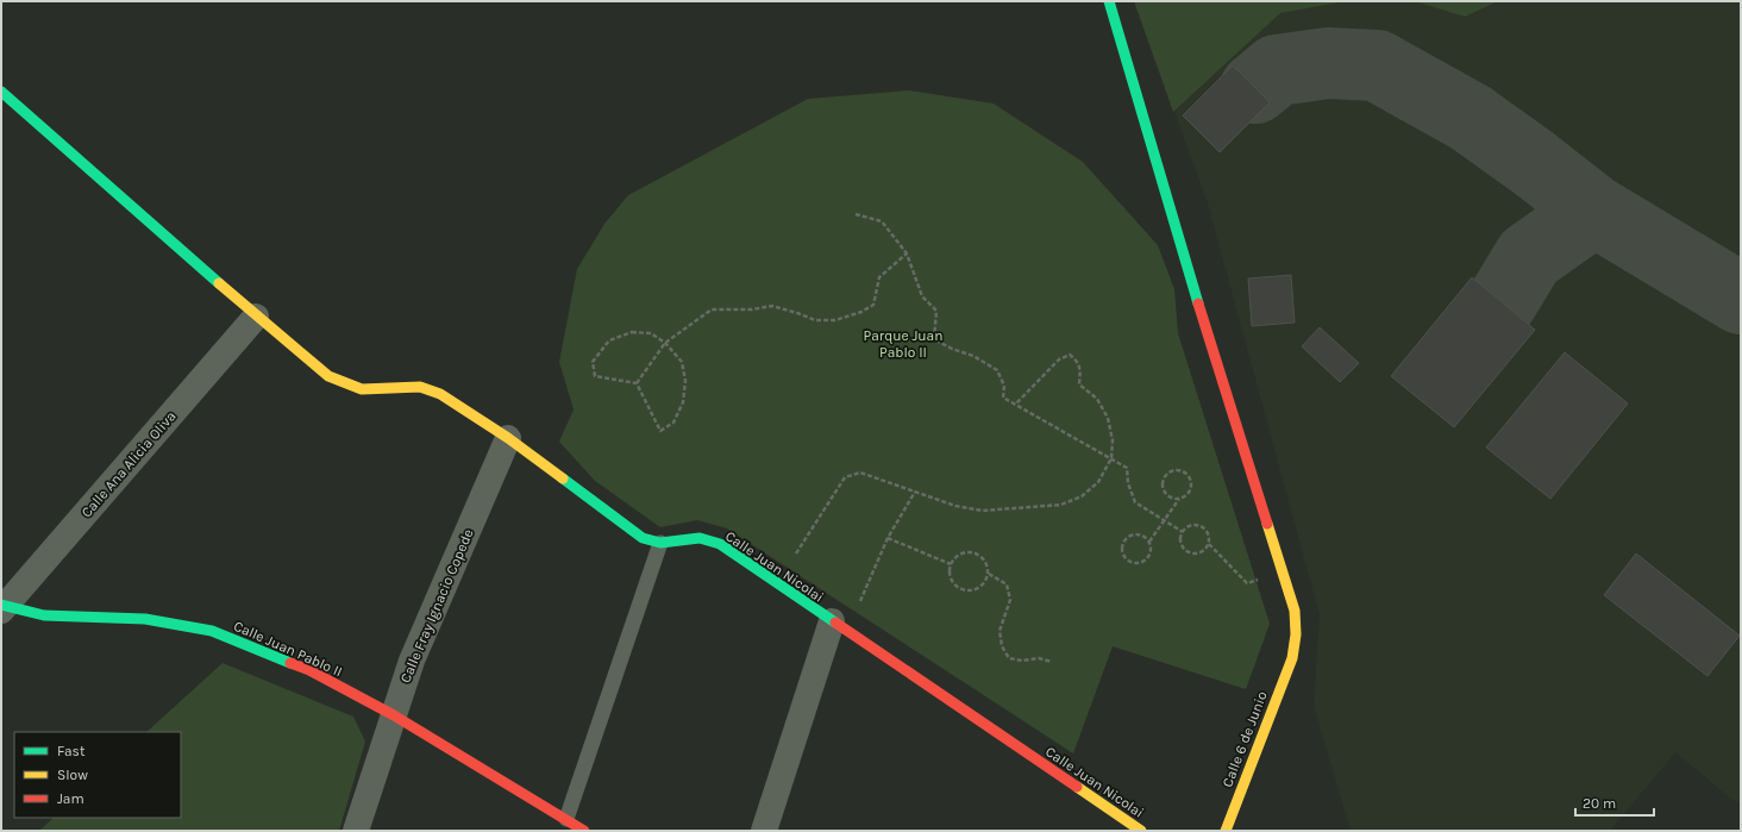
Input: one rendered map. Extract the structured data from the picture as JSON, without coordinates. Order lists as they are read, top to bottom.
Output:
{
  "streets": {
    "street": [
      "Calle Ana Alicia Oliva",
      "Calle Juan Nicolai",
      "Calle Fray Ignacio Copede",
      "Calle Juan Pablo II",
      "Calle 6 de Junio"
    ]
  },
  "crossings": [
    ["Calle Ana Alicia Oliva", "Calle Juan Nicolai"],
    ["Calle Ana Alicia Oliva", "Calle Juan Pablo II"],
    ["Calle Juan Nicolai", "Calle Fray Ignacio Copede"],
    ["Calle Fray Ignacio Copede", "Calle Juan Pablo II"]
  ],
  "parks": ["Parque Juan Pablo II"],
  "legend": ["Fast", "Slow", "Jam"],
  "scale_bar": "20 m"
}
